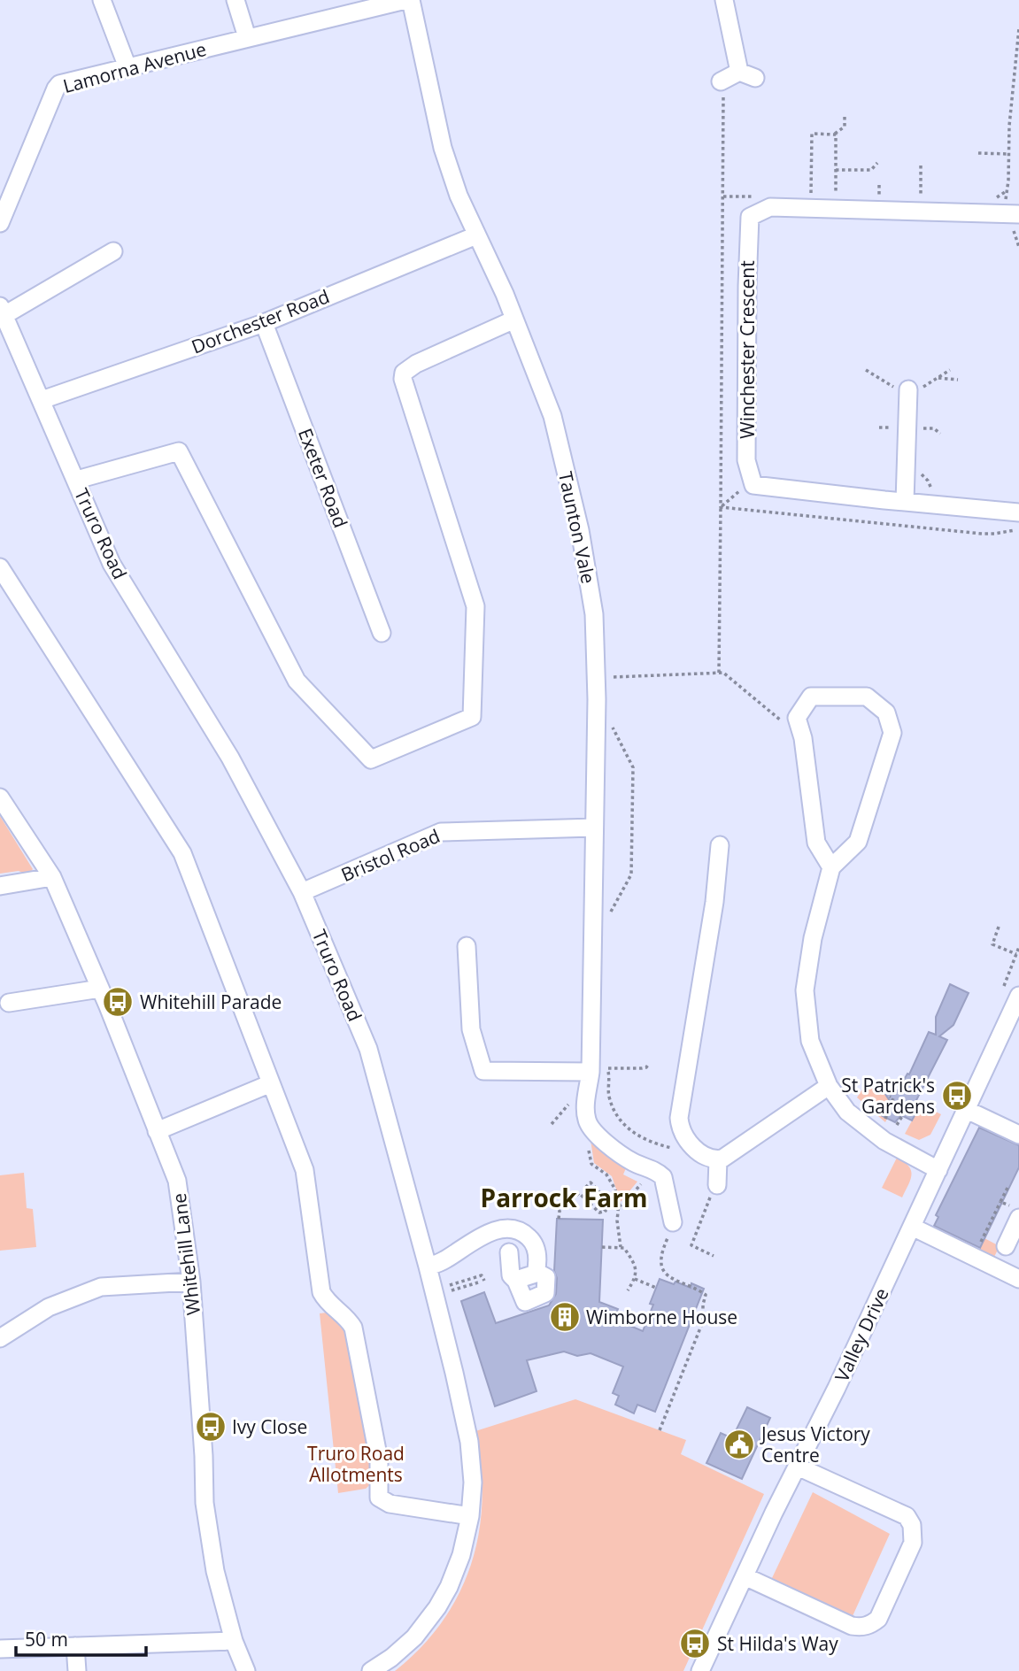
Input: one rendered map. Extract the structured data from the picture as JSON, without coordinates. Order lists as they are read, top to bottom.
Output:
{
  "streets": {
    "street": [
      "Lamorna Avenue",
      "Dorchester Road",
      "Winchester Crescent",
      "Exeter Road",
      "Taunton Vale",
      "Truro Road",
      "Bristol Road",
      "Whitehill Lane",
      "Valley Drive"
    ]
  },
  "crossings": [
    ["Lamorna Avenue", "Taunton Vale"],
    ["Dorchester Road", "Exeter Road"],
    ["Dorchester Road", "Taunton Vale"],
    ["Dorchester Road", "Truro Road"],
    ["Taunton Vale", "Bristol Road"],
    ["Truro Road", "Bristol Road"]
  ],
  "districts": ["Parrock Farm"],
  "parks": ["Truro Road Allotments"],
  "places": {
    "bus stop": [
      "Whitehill Parade",
      "St Patrick's Gardens",
      "Ivy Close",
      "St Hilda's Way"
    ],
    "building": ["Wimborne House"],
    "public building": ["Jesus Victory Centre"]
  },
  "scale_bar": "50 m"
}
